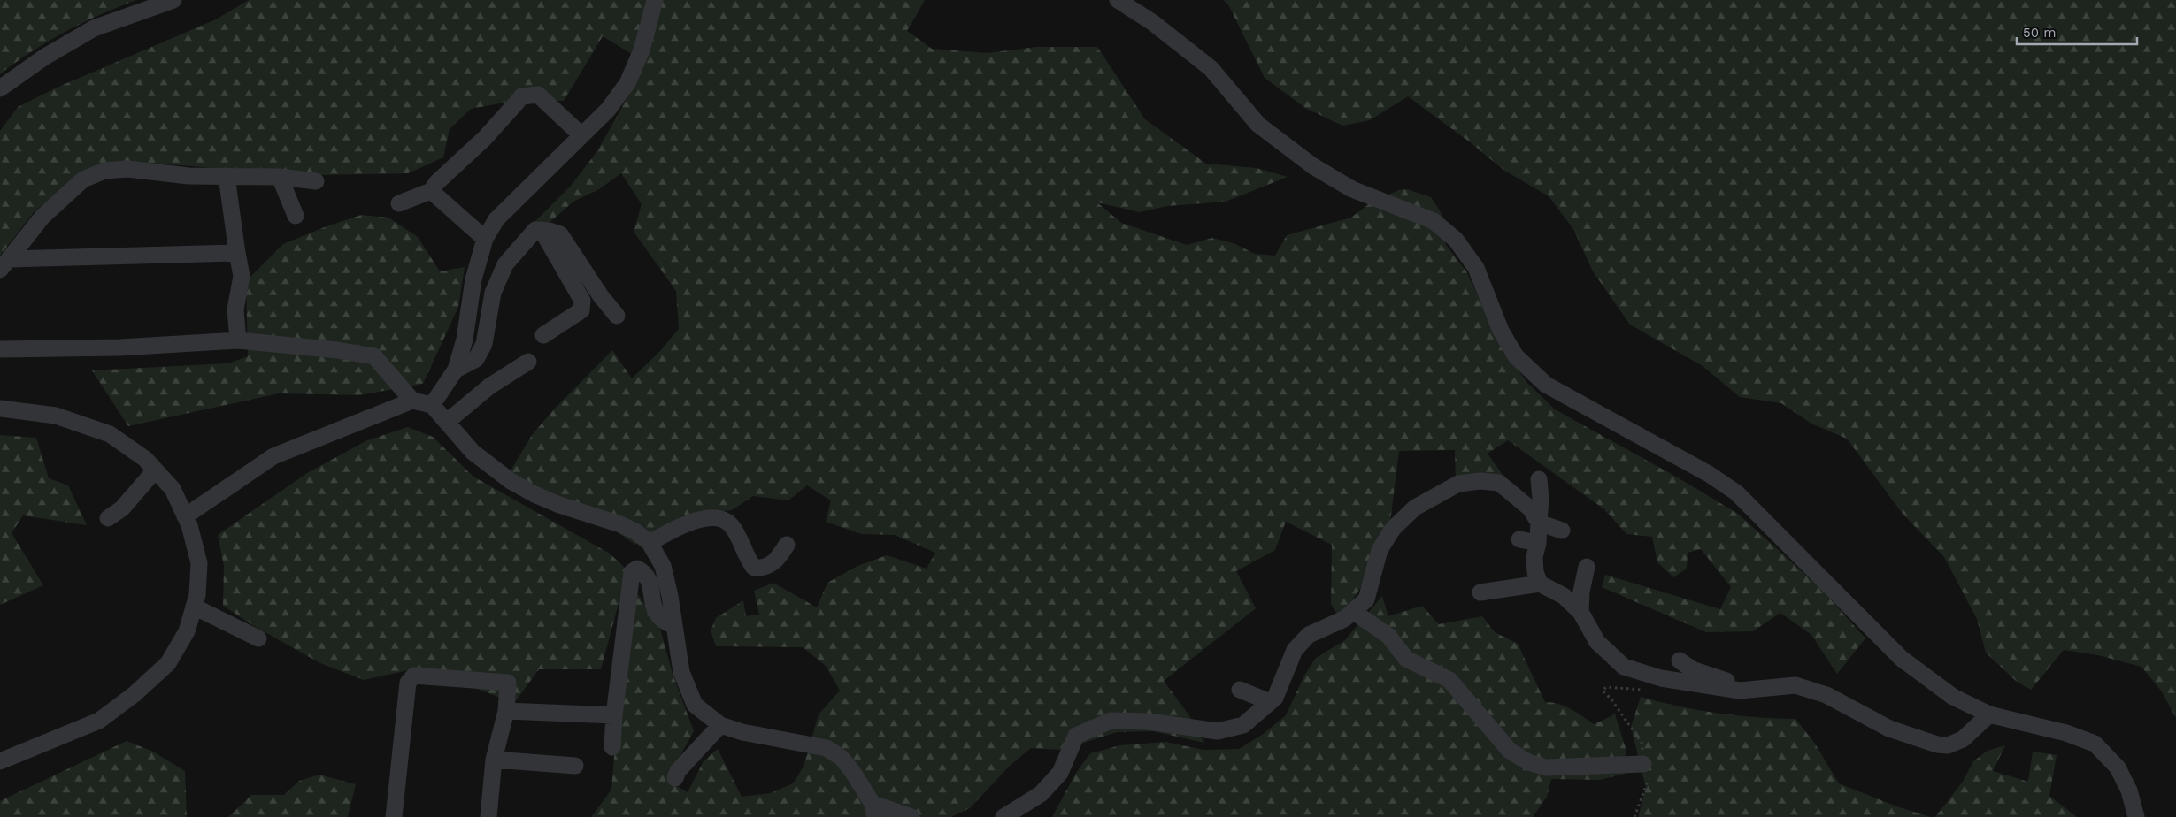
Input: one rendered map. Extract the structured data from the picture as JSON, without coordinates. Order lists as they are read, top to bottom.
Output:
{
  "scale_bar": "50 m"
}
